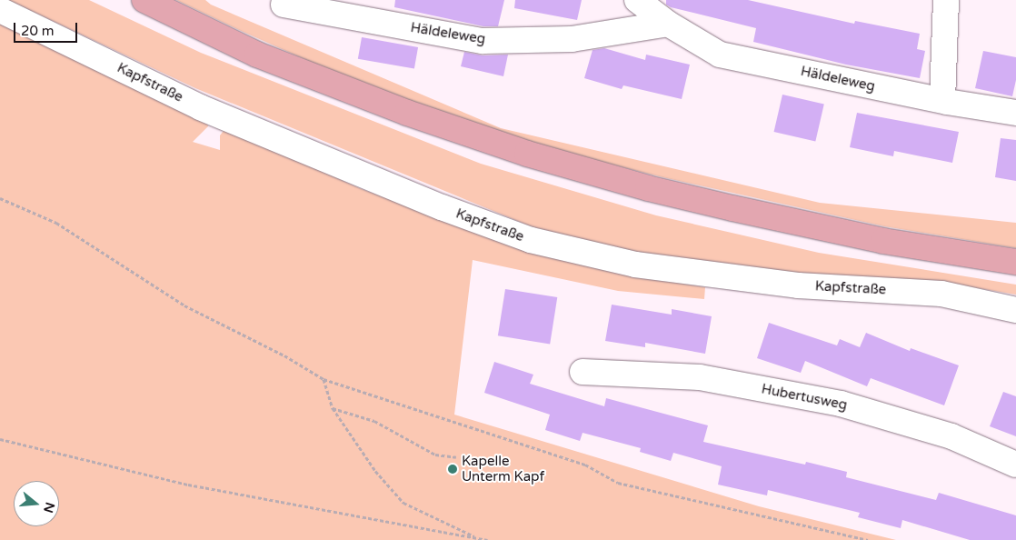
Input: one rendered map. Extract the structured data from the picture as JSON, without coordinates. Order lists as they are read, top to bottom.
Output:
{
  "streets": {
    "street": ["Häldeleweg", "Kapfstraße", "Hubertusweg"]
  },
  "places": ["Kapelle Unterm Kapf"],
  "scale_bar": "20 m",
  "north": "right"
}
